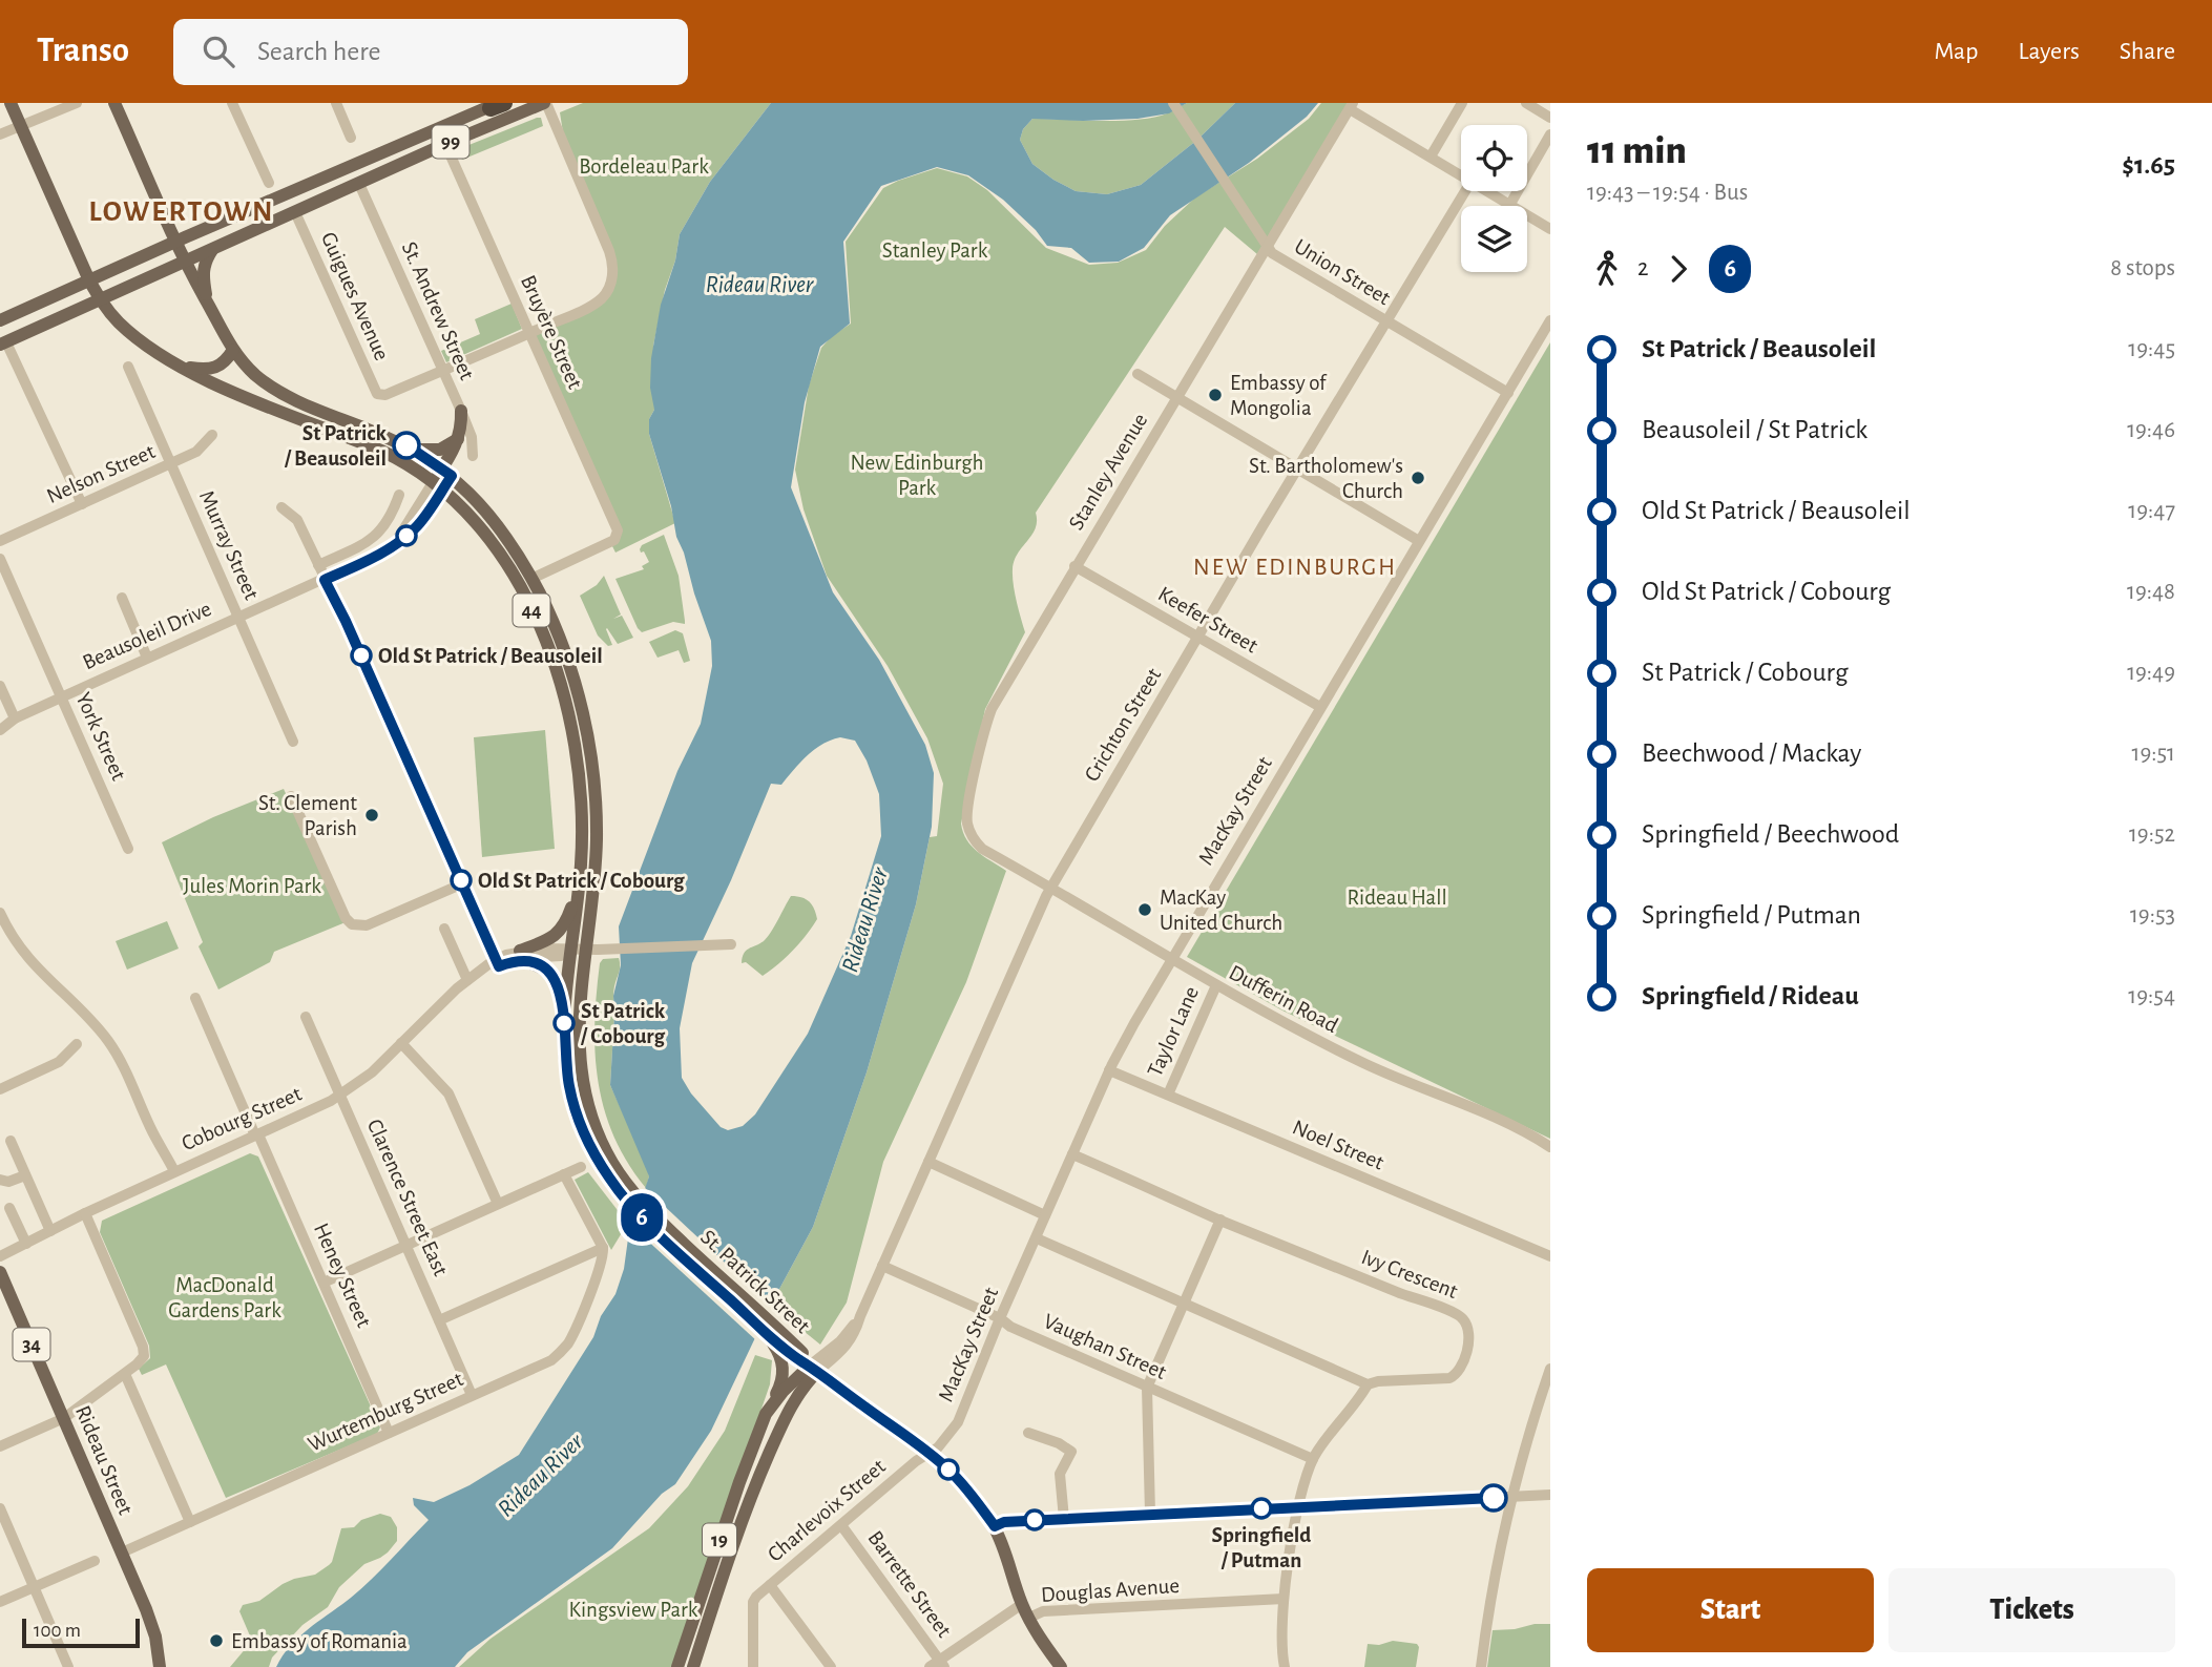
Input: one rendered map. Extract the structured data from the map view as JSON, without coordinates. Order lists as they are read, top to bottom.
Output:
{
  "streets": {
    "main road": [
      "99",
      "44",
      "St. Patrick Street",
      "34",
      "Rideau Street",
      "19"
    ],
    "street": [
      "Union Street",
      "Guigues Avenue",
      "St. Andrew Street",
      "Bruyère Street",
      "Stanley Avenue",
      "Nelson Street",
      "Murray Street",
      "Keefer Street",
      "Beausoleil Drive",
      "Crichton Street",
      "York Street",
      "MacKay Street",
      "Dufferin Road",
      "Taylor Lane",
      "Cobourg Street",
      "Noel Street",
      "Clarence Street East",
      "Ivy Crescent",
      "Heney Street",
      "Vaughan Street",
      "Wurtemburg Street",
      "Charlevoix Street",
      "Barrette Street",
      "Douglas Avenue"
    ]
  },
  "crossings": [
    ["99", "Guigues Avenue"],
    ["99", "St. Andrew Street"],
    ["99", "Bruyère Street"],
    ["99", "44"],
    ["99", "St. Patrick Street"],
    ["Union Street", "Stanley Avenue"],
    ["Union Street", "Crichton Street"],
    ["Union Street", "MacKay Street"],
    ["Guigues Avenue", "St. Andrew Street"],
    ["Bruyère Street", "St. Patrick Street"],
    ["Stanley Avenue", "Keefer Street"],
    ["Stanley Avenue", "Dufferin Road"],
    ["Nelson Street", "Murray Street"],
    ["Murray Street", "Beausoleil Drive"],
    ["44", "Crichton Street"],
    ["44", "MacKay Street"],
    ["44", "St. Patrick Street"],
    ["44", "Charlevoix Street"],
    ["44", "19"],
    ["44", "Douglas Avenue"],
    ["Keefer Street", "Crichton Street"],
    ["Keefer Street", "MacKay Street"],
    ["Beausoleil Drive", "York Street"],
    ["Beausoleil Drive", "St. Patrick Street"],
    ["Crichton Street", "Dufferin Road"],
    ["Crichton Street", "St. Patrick Street"],
    ["Crichton Street", "Vaughan Street"],
    ["Crichton Street", "19"],
    ["MacKay Street", "Dufferin Road"],
    ["MacKay Street", "Noel Street"],
    ["MacKay Street", "Ivy Crescent"],
    ["MacKay Street", "Vaughan Street"],
    ["MacKay Street", "Charlevoix Street"],
    ["Dufferin Road", "Taylor Lane"],
    ["Taylor Lane", "Noel Street"],
    ["Cobourg Street", "Clarence Street East"],
    ["Cobourg Street", "Heney Street"],
    ["Cobourg Street", "St. Patrick Street"],
    ["Clarence Street East", "Wurtemburg Street"],
    ["Heney Street", "Wurtemburg Street"],
    ["St. Patrick Street", "19"],
    ["Wurtemburg Street", "Rideau Street"],
    ["Charlevoix Street", "Barrette Street"]
  ],
  "districts": ["LOWERTOWN", "NEW EDINBURGH"],
  "water": ["Rideau River"],
  "parks": [
    "Bordeleau Park",
    "Stanley Park",
    "New Edinburgh Park",
    "Jules Morin Park",
    "Rideau Hall",
    "MacDonald Gardens Park",
    "Kingsview Park"
  ],
  "places": [
    "Embassy of Mongolia",
    "St Patrick / Beausoleil",
    "St. Bartholomew's Church",
    "Old St Patrick / Beausoleil",
    "St. Clement Parish",
    "Old St Patrick / Cobourg",
    "MacKay United Church",
    "St Patrick / Cobourg",
    "Springfield / Putman",
    "Embassy of Romania"
  ],
  "lines": ["bus line 6"],
  "scale_bar": "100 m",
  "page": {
    "header": "Transo",
    "search": "Search here",
    "nav": ["Map", "Layers", "Share"],
    "on_map": "6",
    "heading": ["11 min", "19:43 – 19:54 · Bus", "$1.65"],
    "legs": ["2", "6", "8 stops"],
    "list": [
      {
        "name": "St Patrick / Beausoleil",
        "value": "19:45"
      },
      {
        "name": "Beausoleil / St Patrick",
        "value": "19:46"
      },
      {
        "name": "Old St Patrick / Beausoleil",
        "value": "19:47"
      },
      {
        "name": "Old St Patrick / Cobourg",
        "value": "19:48"
      },
      {
        "name": "St Patrick / Cobourg",
        "value": "19:49"
      },
      {
        "name": "Beechwood / Mackay",
        "value": "19:51"
      },
      {
        "name": "Springfield / Beechwood",
        "value": "19:52"
      },
      {
        "name": "Springfield / Putman",
        "value": "19:53"
      },
      {
        "name": "Springfield / Rideau",
        "value": "19:54"
      }
    ],
    "buttons": ["Start", "Tickets"],
    "scale": "100 m"
  }
}
